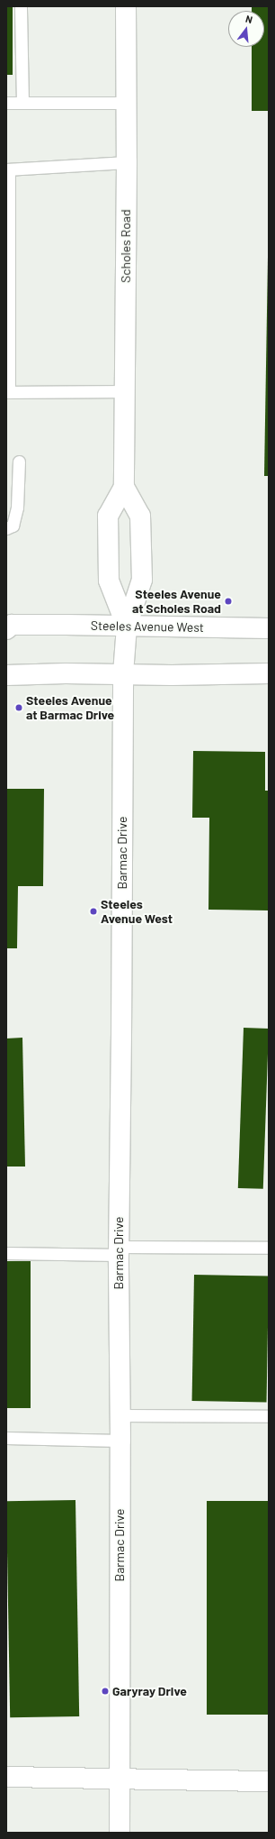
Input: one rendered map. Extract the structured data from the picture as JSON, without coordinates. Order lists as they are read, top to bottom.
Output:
{
  "streets": {
    "street": ["Scholes Road", "Steeles Avenue West", "Barmac Drive"]
  },
  "crossings": [
    ["Scholes Road", "Steeles Avenue West"],
    ["Scholes Road", "Barmac Drive"],
    ["Steeles Avenue West", "Barmac Drive"]
  ],
  "places": [
    "Steeles Avenue at Scholes Road",
    "Steeles Avenue at Barmac Drive",
    "Steeles Avenue West",
    "Garyray Drive"
  ],
  "north": "top"
}
